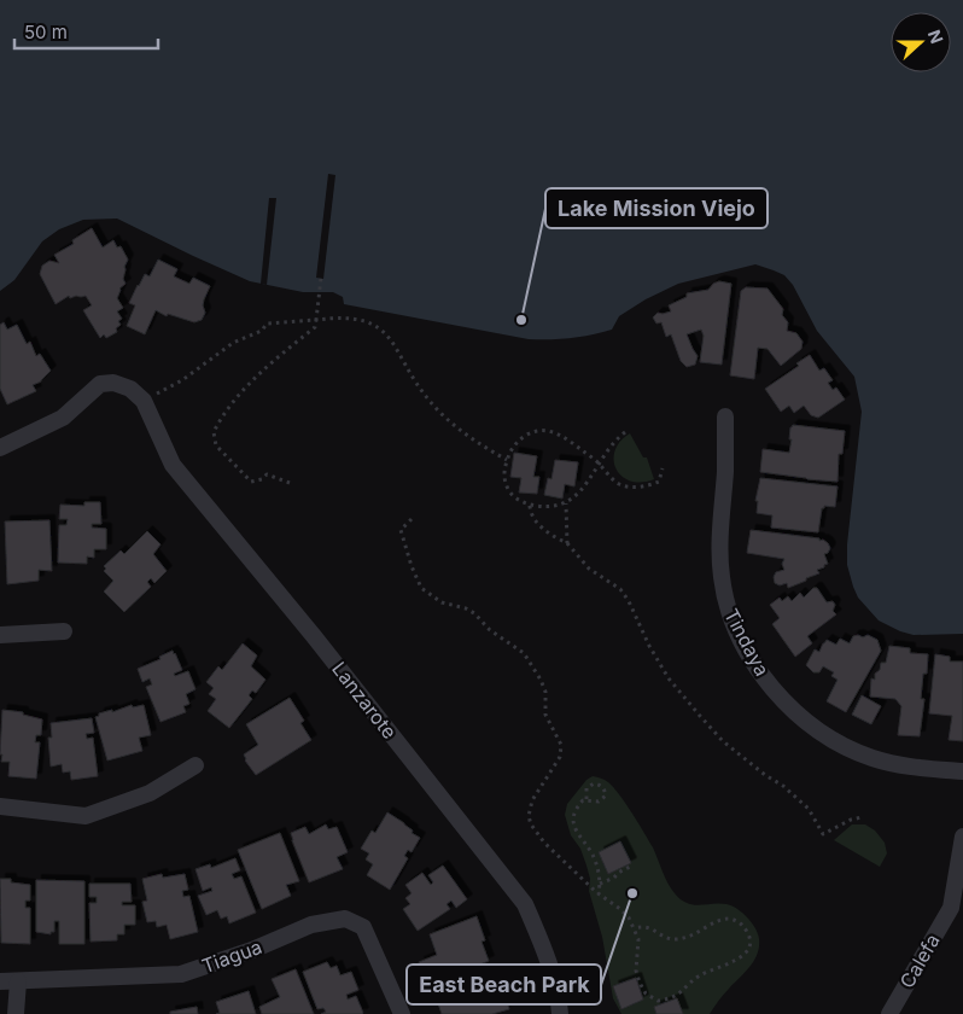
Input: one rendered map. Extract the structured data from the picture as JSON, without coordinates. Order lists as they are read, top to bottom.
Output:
{
  "streets": {
    "street": [
      "Tindaya",
      "Lanzarote",
      "Tiagua",
      "Calefa"
    ]
  },
  "places": ["Lake Mission Viejo", "East Beach Park"],
  "scale_bar": "50 m",
  "north": "right"
}
